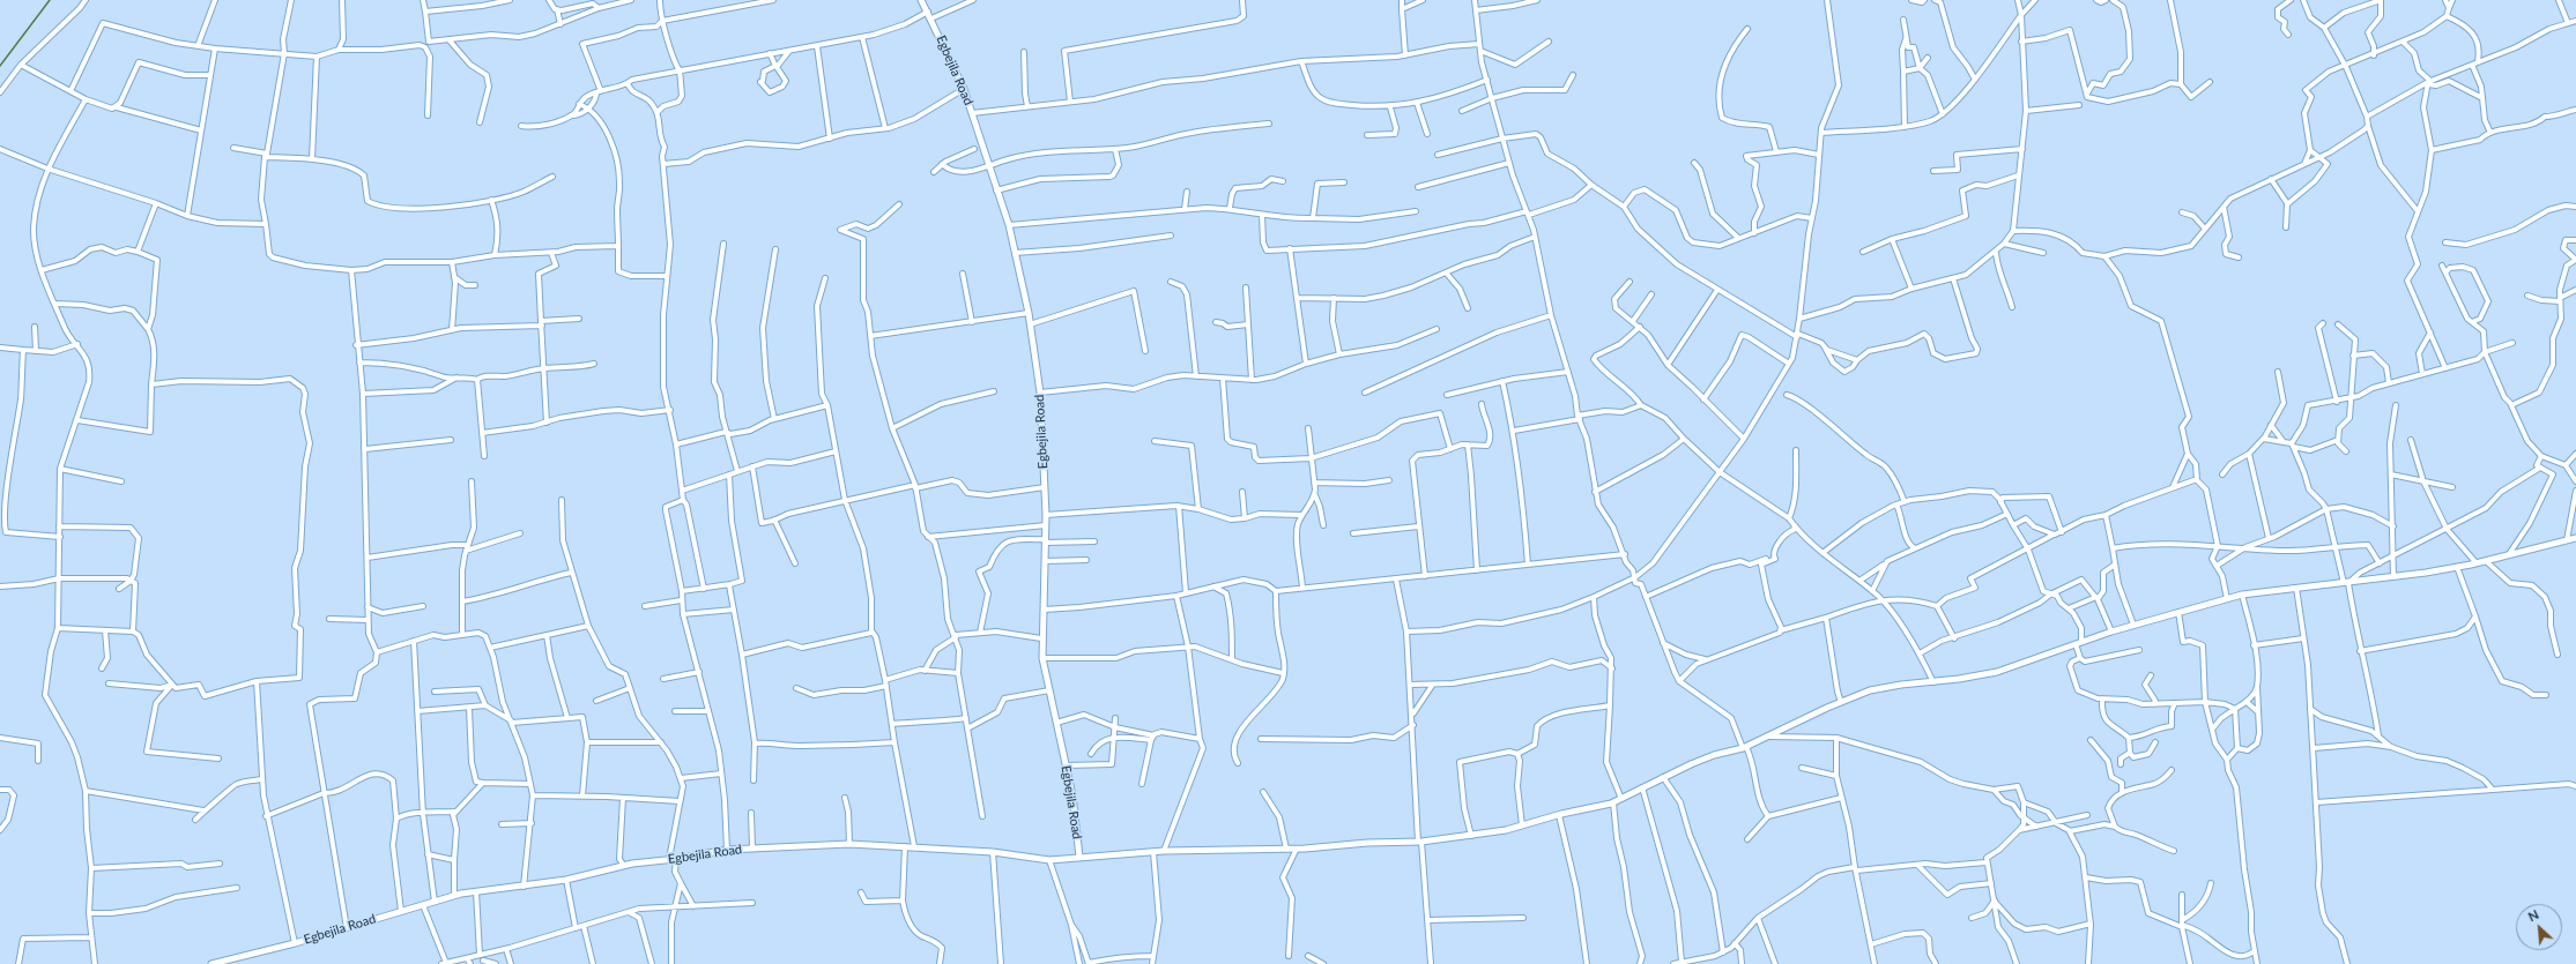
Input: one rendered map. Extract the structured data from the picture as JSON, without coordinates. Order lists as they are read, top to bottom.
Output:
{
  "streets": {
    "street": ["Egbejila Road"]
  },
  "north": "top left"
}
